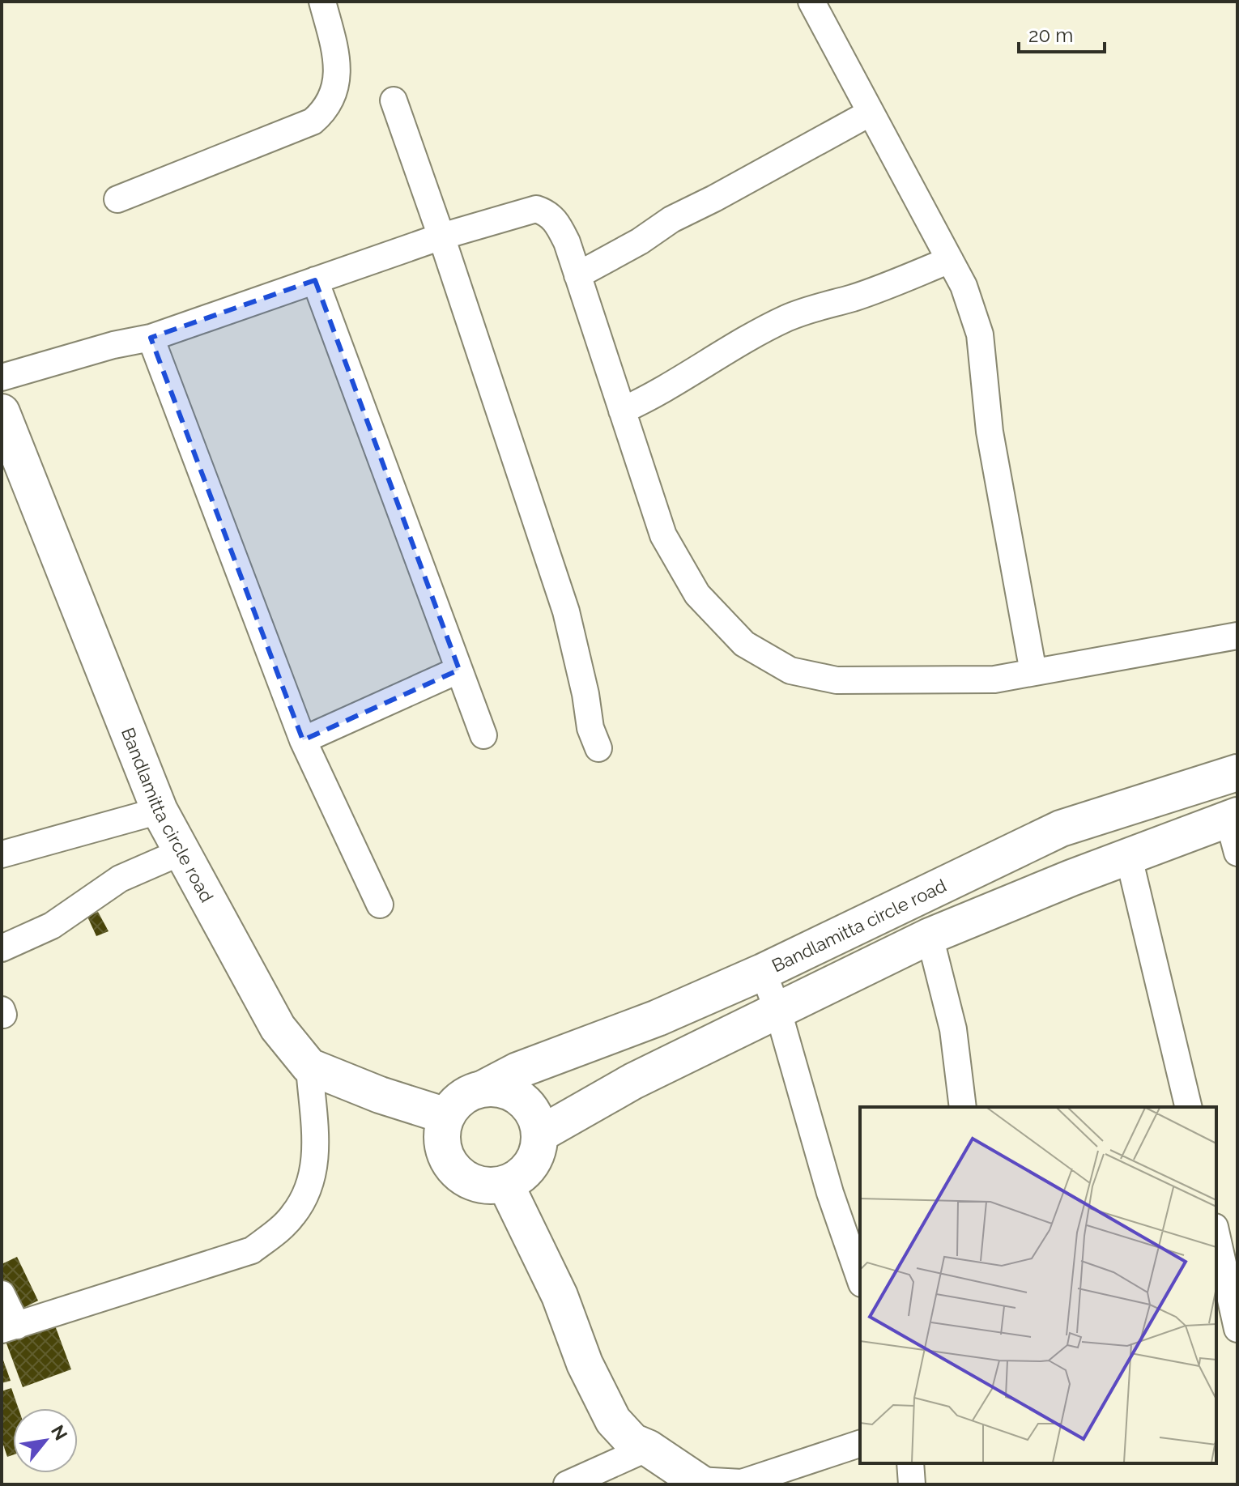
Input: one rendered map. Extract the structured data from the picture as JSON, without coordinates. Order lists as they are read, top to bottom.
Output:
{
  "streets": {
    "street": ["Bandlamitta circle road"]
  },
  "scale_bar": "20 m",
  "north": "top right"
}
